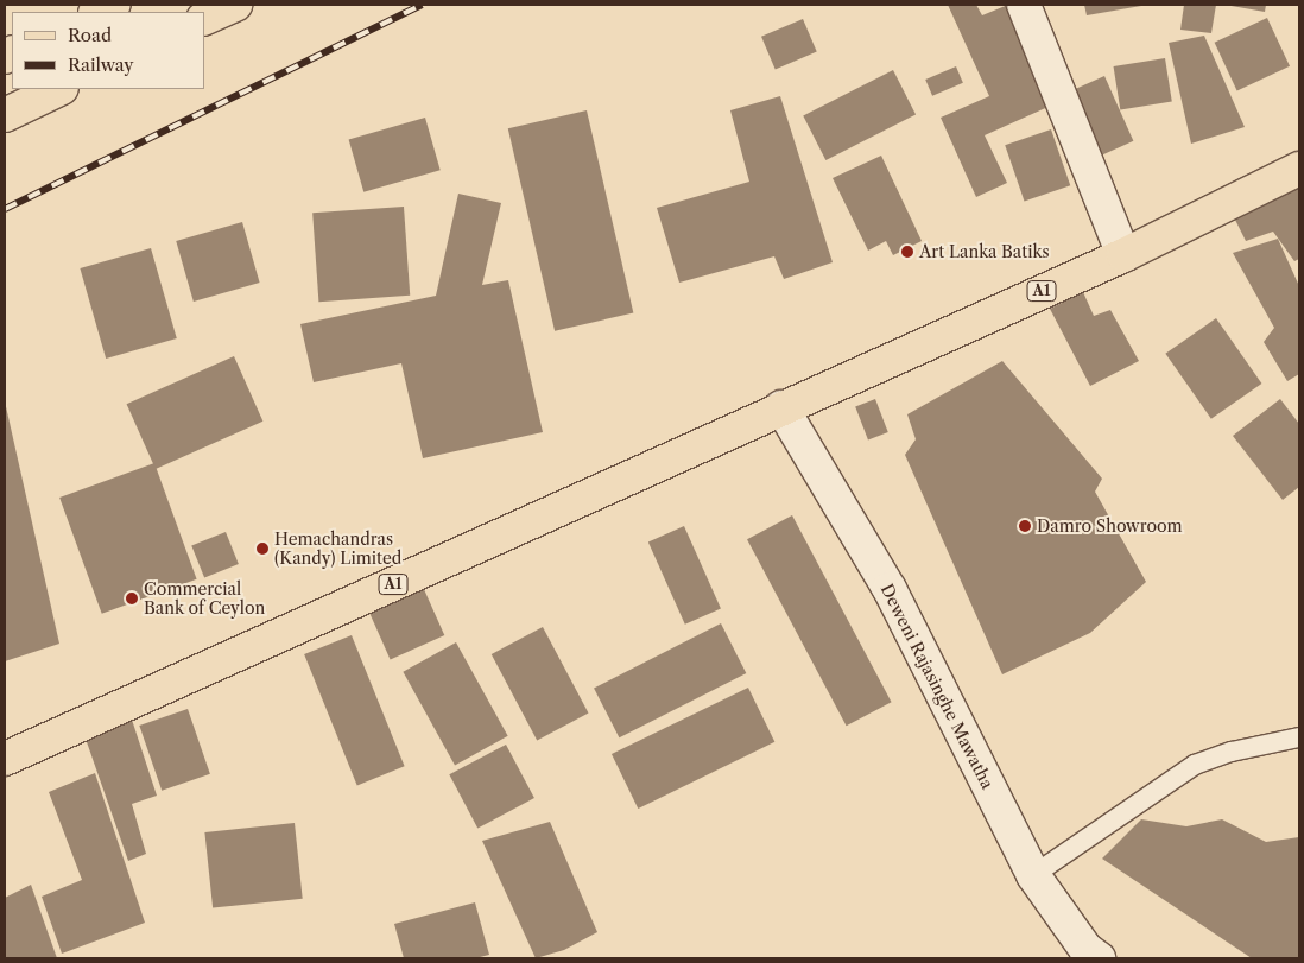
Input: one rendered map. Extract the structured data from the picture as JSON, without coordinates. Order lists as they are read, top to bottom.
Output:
{
  "streets": {
    "main road": ["A1"],
    "street": ["Deweni Rajasinghe Mawatha"]
  },
  "crossings": [
    ["A1", "Deweni Rajasinghe Mawatha"]
  ],
  "places": [
    "Art Lanka Batiks",
    "Damro Showroom",
    "Hemachandras (Kandy) Limited",
    "Commercial Bank of Ceylon"
  ],
  "legend": ["Road", "Railway"]
}
